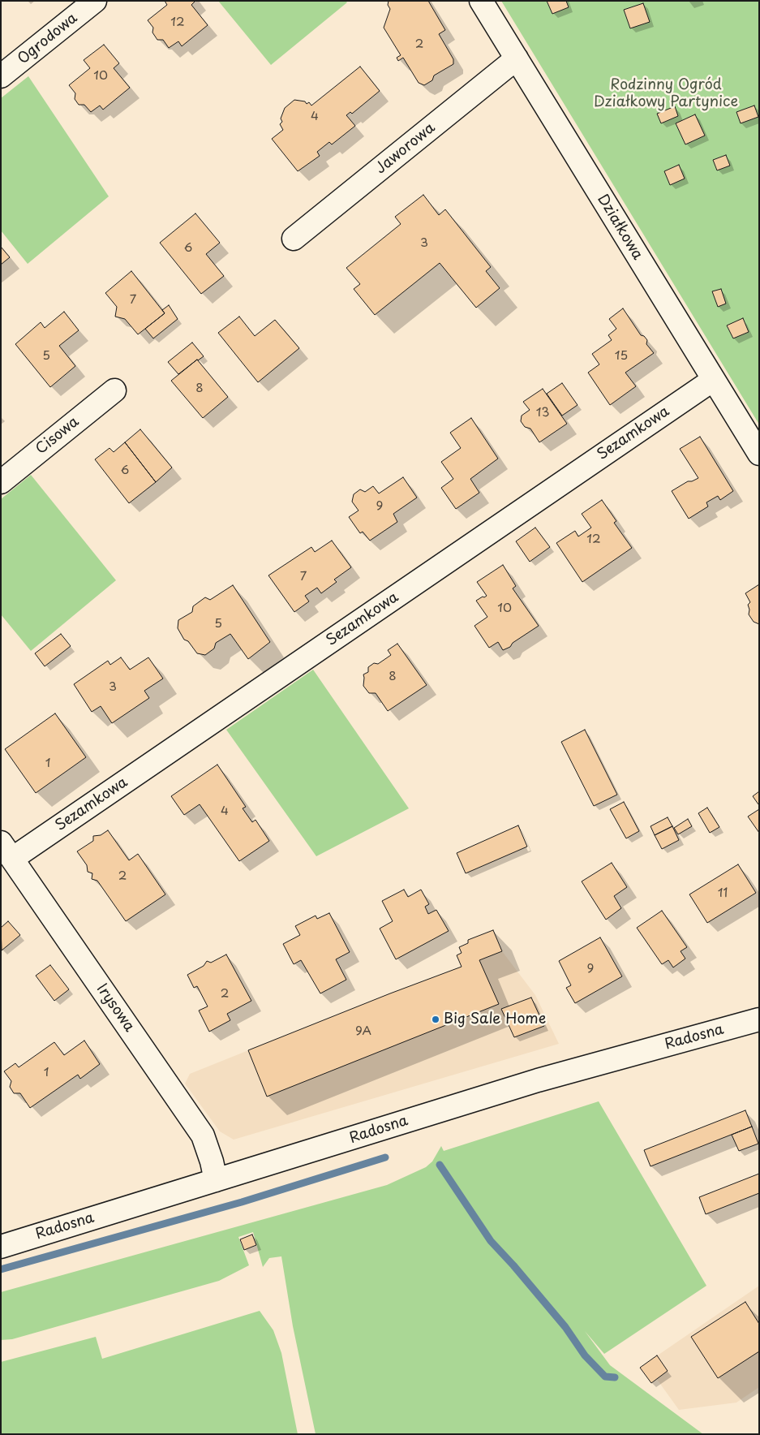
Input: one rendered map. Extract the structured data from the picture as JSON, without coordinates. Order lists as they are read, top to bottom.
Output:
{
  "streets": {
    "street": [
      "Ogrodowa",
      "Jaworowa",
      "Działkowa",
      "Sezamkowa",
      "Cisowa",
      "Irysowa",
      "Radosna"
    ]
  },
  "crossings": [
    ["Jaworowa", "Działkowa"],
    ["Działkowa", "Sezamkowa"],
    ["Sezamkowa", "Irysowa"],
    ["Irysowa", "Radosna"]
  ],
  "parks": ["Rodzinny Ogród Działkowy Partynice"],
  "places": ["Big Sale Home"],
  "house_numbers": [
    "12",
    "2",
    "10",
    "4",
    "3",
    "6",
    "7",
    "5",
    "15",
    "8",
    "13",
    "6",
    "9",
    "12",
    "7",
    "10",
    "5",
    "8",
    "3",
    "1",
    "4",
    "2",
    "11",
    "9",
    "2",
    "9A",
    "1"
  ]
}
